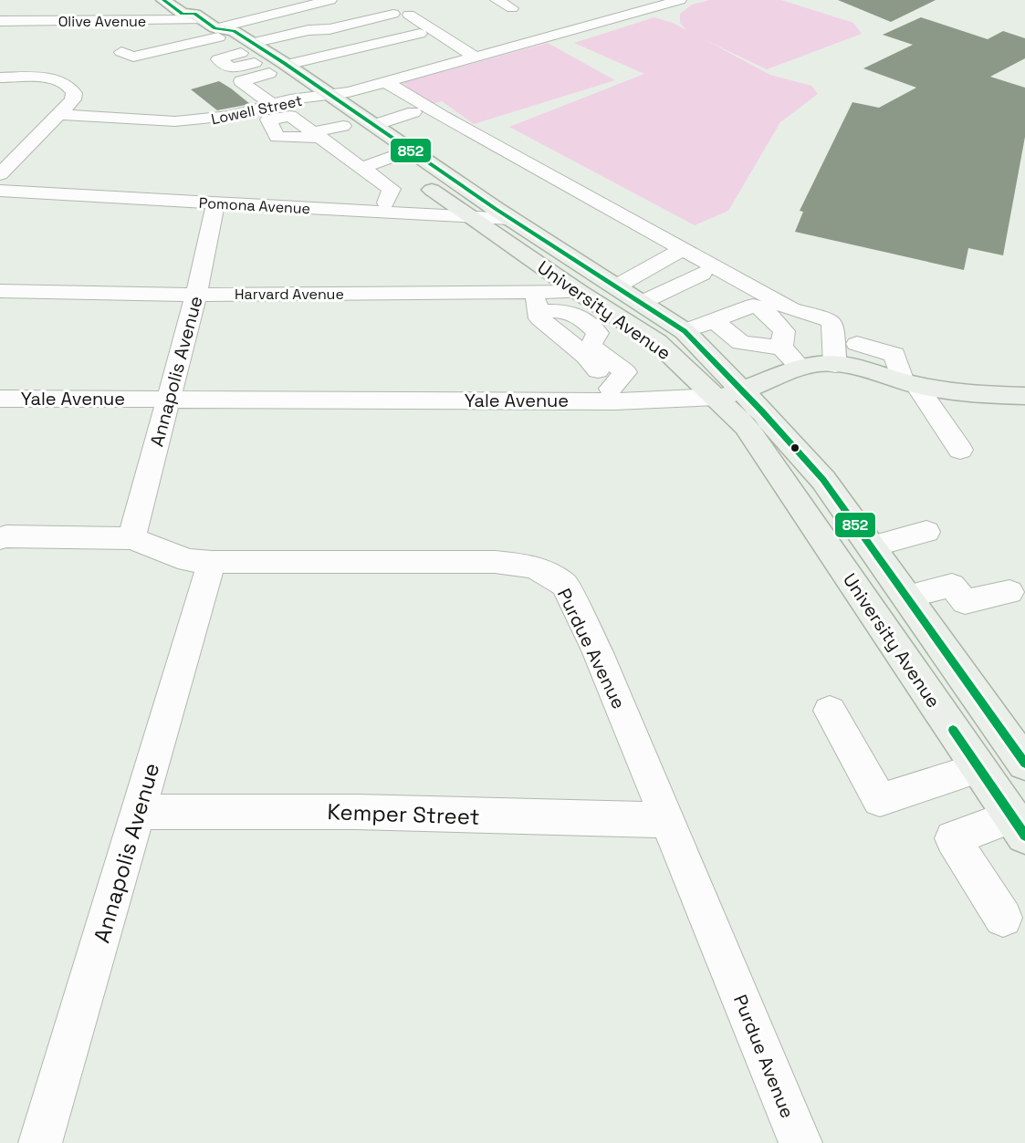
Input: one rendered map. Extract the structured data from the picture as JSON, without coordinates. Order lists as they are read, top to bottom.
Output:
{
  "streets": {
    "main road": ["University Avenue", "Yale Avenue"],
    "street": [
      "Olive Avenue",
      "Lowell Street",
      "Pomona Avenue",
      "Harvard Avenue",
      "Annapolis Avenue",
      "Purdue Avenue",
      "Kemper Street"
    ]
  },
  "crossings": [
    ["Olive Avenue", "University Avenue"],
    ["Lowell Street", "University Avenue"],
    ["Pomona Avenue", "University Avenue"],
    ["Pomona Avenue", "Annapolis Avenue"],
    ["Harvard Avenue", "University Avenue"],
    ["Harvard Avenue", "Annapolis Avenue"],
    ["University Avenue", "Yale Avenue"],
    ["Annapolis Avenue", "Yale Avenue"],
    ["Annapolis Avenue", "Purdue Avenue"],
    ["Annapolis Avenue", "Kemper Street"],
    ["Purdue Avenue", "Kemper Street"]
  ],
  "lines": ["transit line 852"]
}
